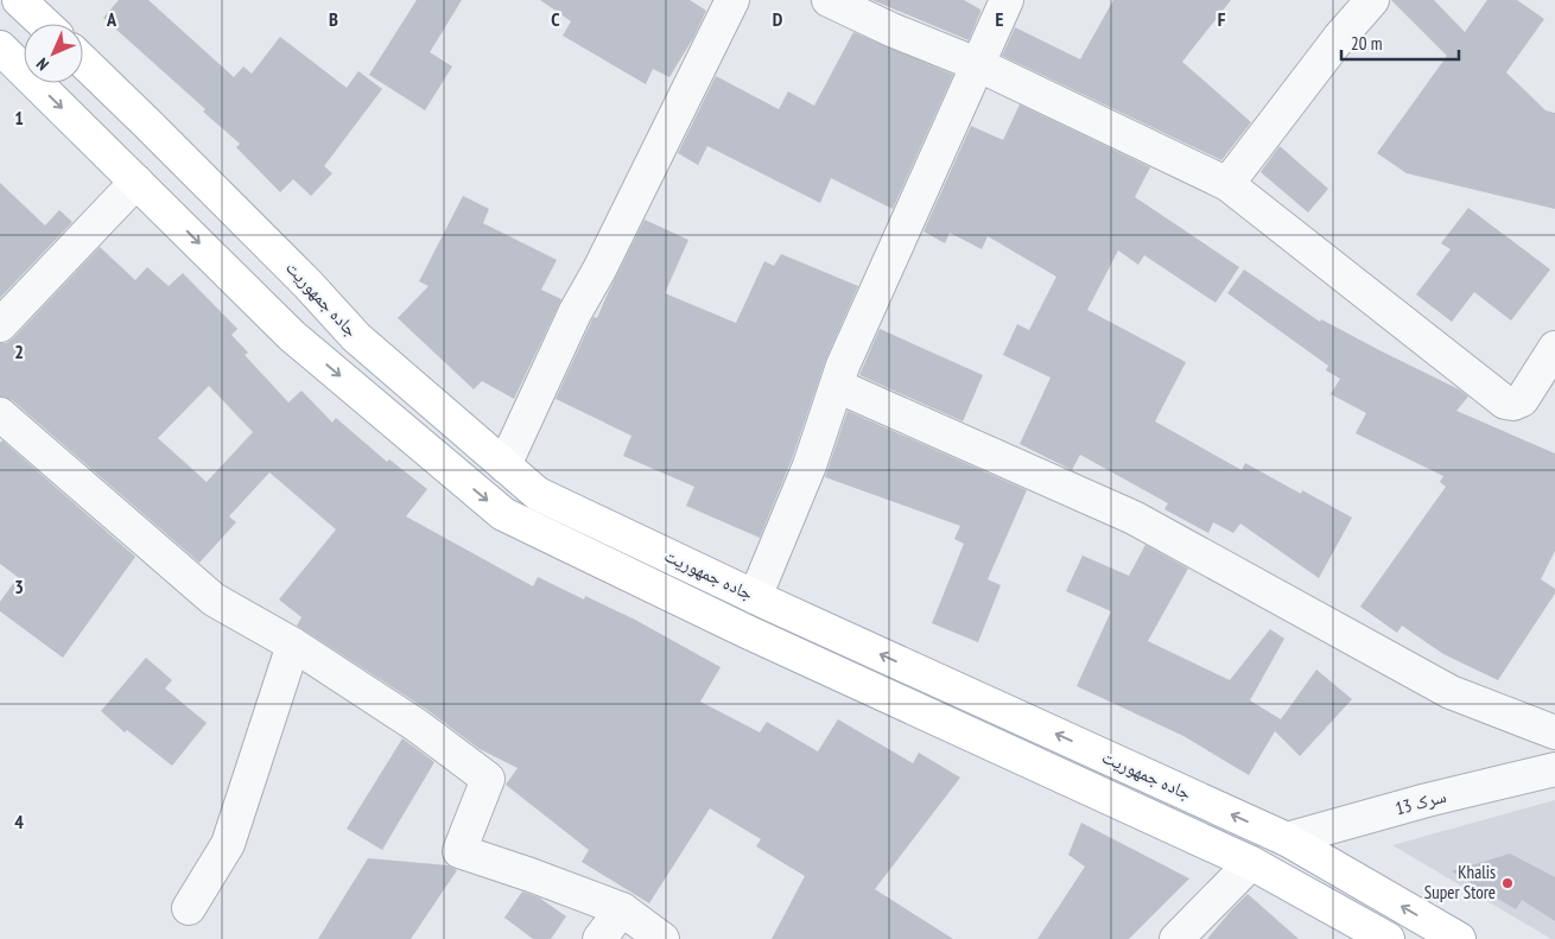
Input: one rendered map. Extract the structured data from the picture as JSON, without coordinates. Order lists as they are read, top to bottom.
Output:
{
  "streets": {
    "main road": ["جاده جمهوریت"],
    "street": ["سرک 13"]
  },
  "crossings": [
    ["جاده جمهوریت", "سرک 13"]
  ],
  "places": ["Khalis Super Store"],
  "scale_bar": "20 m",
  "north": "bottom left",
  "grid": {
    "columns": [
      "A",
      "B",
      "C",
      "D",
      "E",
      "F"
    ],
    "rows": [
      "1",
      "2",
      "3",
      "4"
    ]
  }
}
